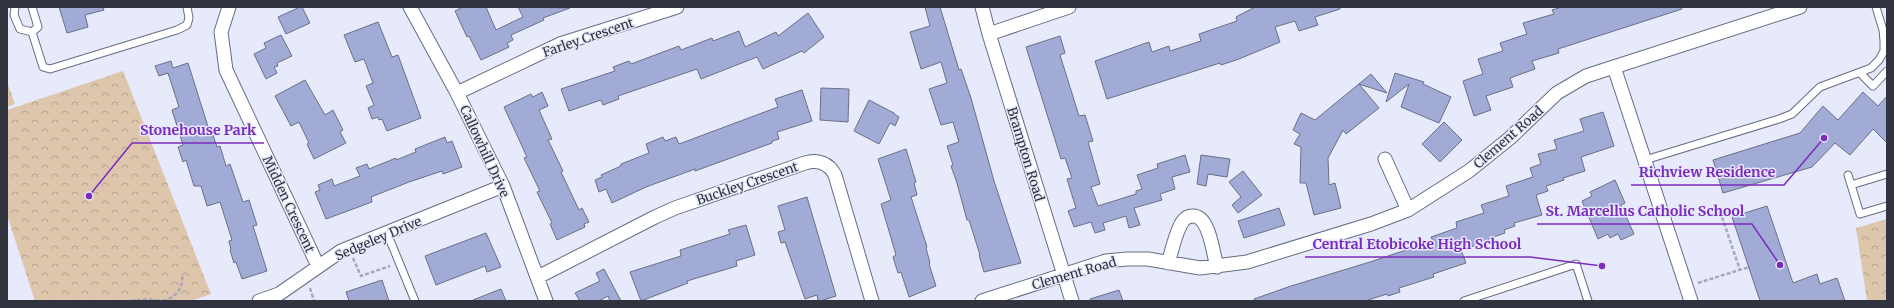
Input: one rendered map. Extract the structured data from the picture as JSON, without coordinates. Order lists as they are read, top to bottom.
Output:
{
  "streets": {
    "street": [
      "Farley Crescent",
      "Clement Road",
      "Callowhill Drive",
      "Brampton Road",
      "Buckley Crescent",
      "Midden Crescent",
      "Sedgeley Drive"
    ]
  },
  "crossings": [
    ["Farley Crescent", "Callowhill Drive"],
    ["Clement Road", "Brampton Road"],
    ["Callowhill Drive", "Buckley Crescent"],
    ["Callowhill Drive", "Sedgeley Drive"],
    ["Midden Crescent", "Sedgeley Drive"]
  ],
  "places": [
    "Richview Residence",
    "Stonehouse Park",
    "St. Marcellus Catholic School",
    "Central Etobicoke High School"
  ]
}
